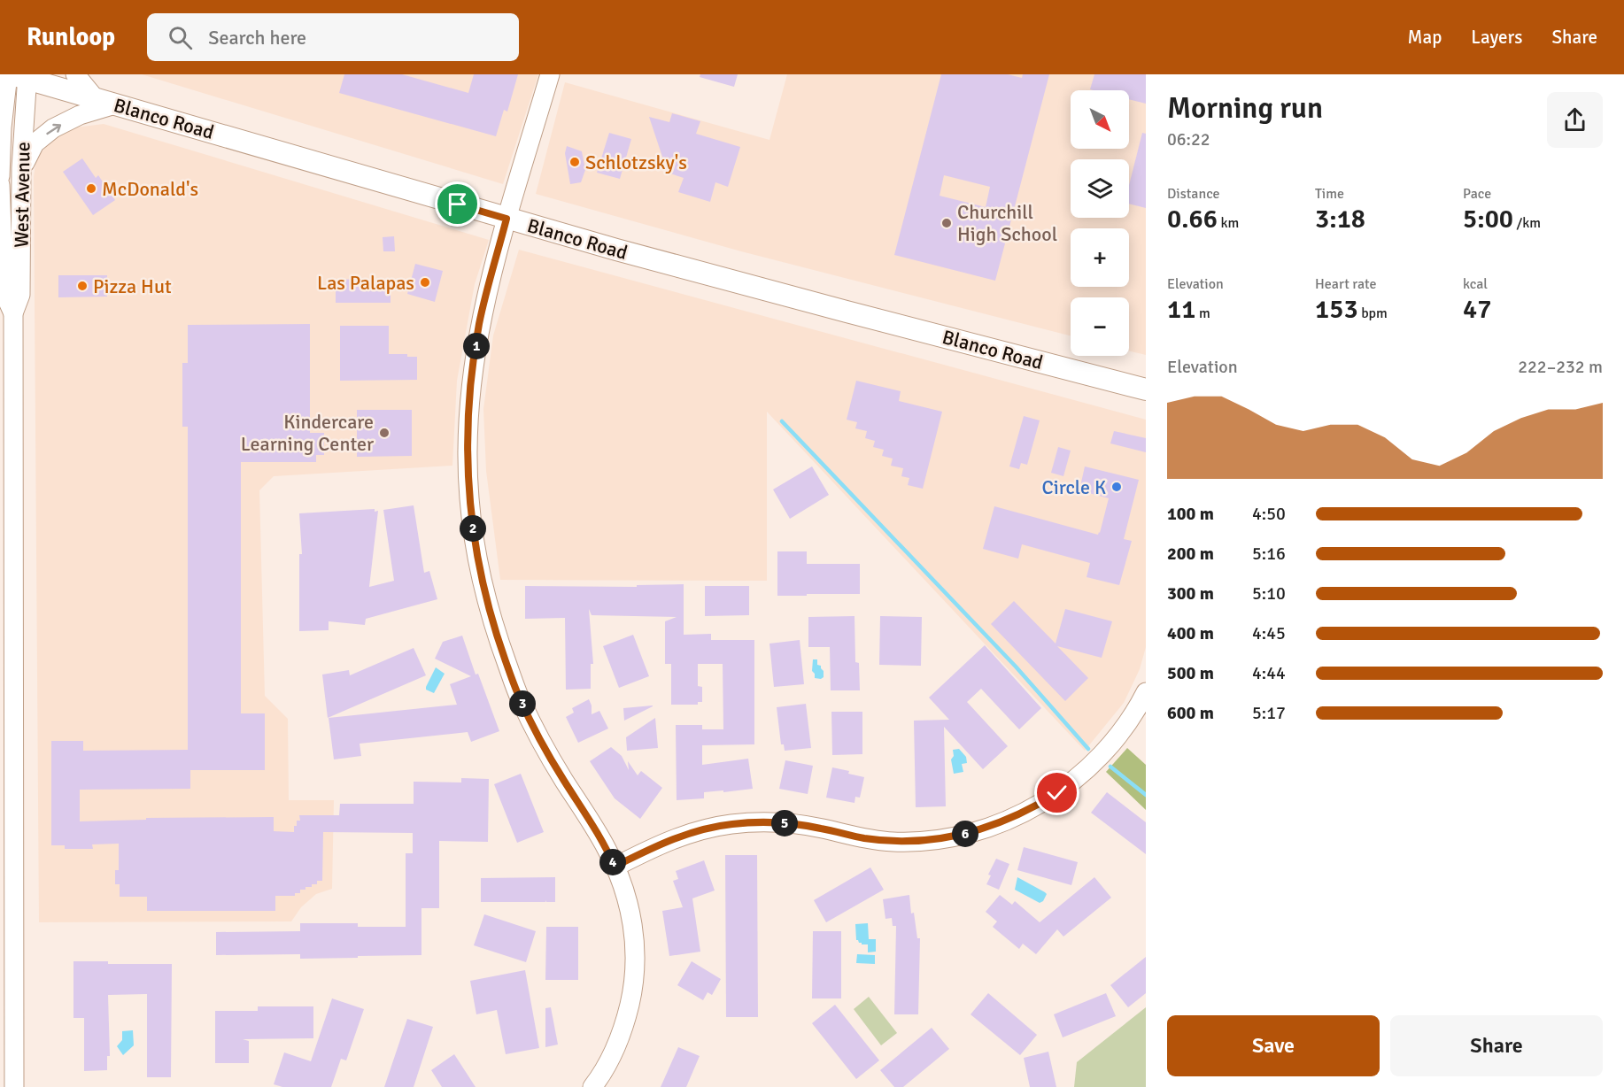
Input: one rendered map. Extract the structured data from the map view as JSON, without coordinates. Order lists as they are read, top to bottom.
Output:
{
  "streets": {
    "main road": ["Blanco Road"],
    "street": ["West Avenue"]
  },
  "crossings": [
    ["Blanco Road", "West Avenue"]
  ],
  "places": [
    "Schlotzsky's",
    "McDonald's",
    "Churchill High School",
    "Las Palapas",
    "Pizza Hut",
    "Kindercare Learning Center",
    "Circle K"
  ],
  "north": "bottom right",
  "page": {
    "header": "Runloop",
    "search": "Search here",
    "nav": ["Map", "Layers", "Share"],
    "heading": ["Morning run", "06:22"],
    "map_buttons": ["+", "−"],
    "stats": [
      ["Distance", "0.66 km"],
      ["Time", "3:18"],
      ["Pace", "5:00 /km"],
      ["Elevation", "11 m"],
      ["Heart rate", "153 bpm"],
      ["kcal", "47"]
    ],
    "pins": [
      "1",
      "2",
      "3",
      "5",
      "6",
      "4"
    ],
    "chart": ["Elevation", "222–232 m"],
    "list": [
      {
        "name": "100 m",
        "note": "4:50"
      },
      {
        "name": "200 m",
        "note": "5:16"
      },
      {
        "name": "300 m",
        "note": "5:10"
      },
      {
        "name": "400 m",
        "note": "4:45"
      },
      {
        "name": "500 m",
        "note": "4:44"
      },
      {
        "name": "600 m",
        "note": "5:17"
      }
    ],
    "buttons": ["Save", "Share"]
  }
}
